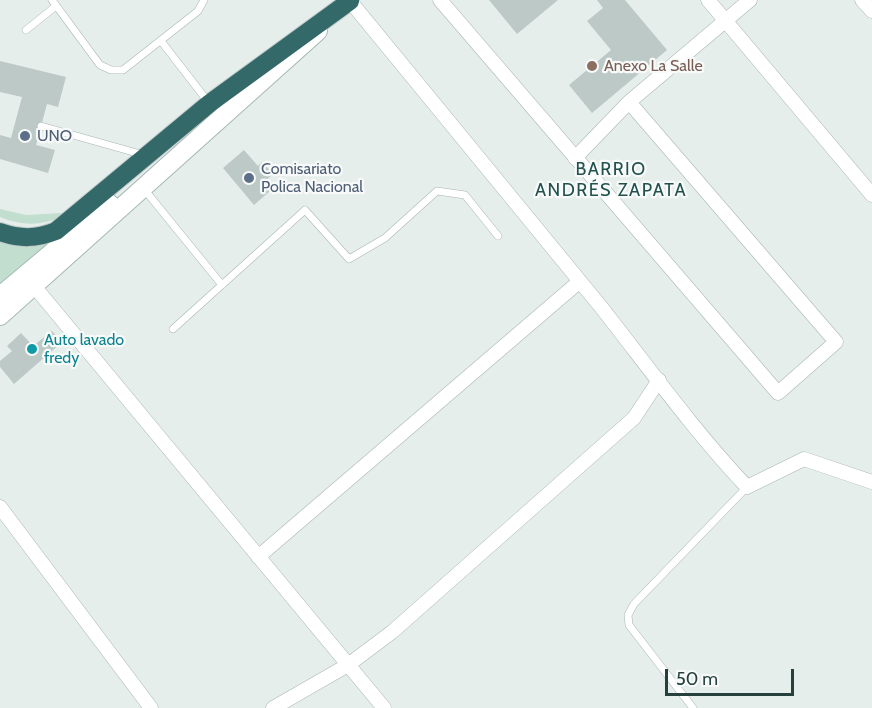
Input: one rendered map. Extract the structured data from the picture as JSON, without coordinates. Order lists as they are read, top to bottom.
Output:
{
  "districts": ["BARRIO ANDRÉS ZAPATA"],
  "places": [
    "Anexo La Salle",
    "UNO",
    "Comisariato Polica Nacional",
    "Auto lavado fredy"
  ],
  "scale_bar": "50 m"
}
